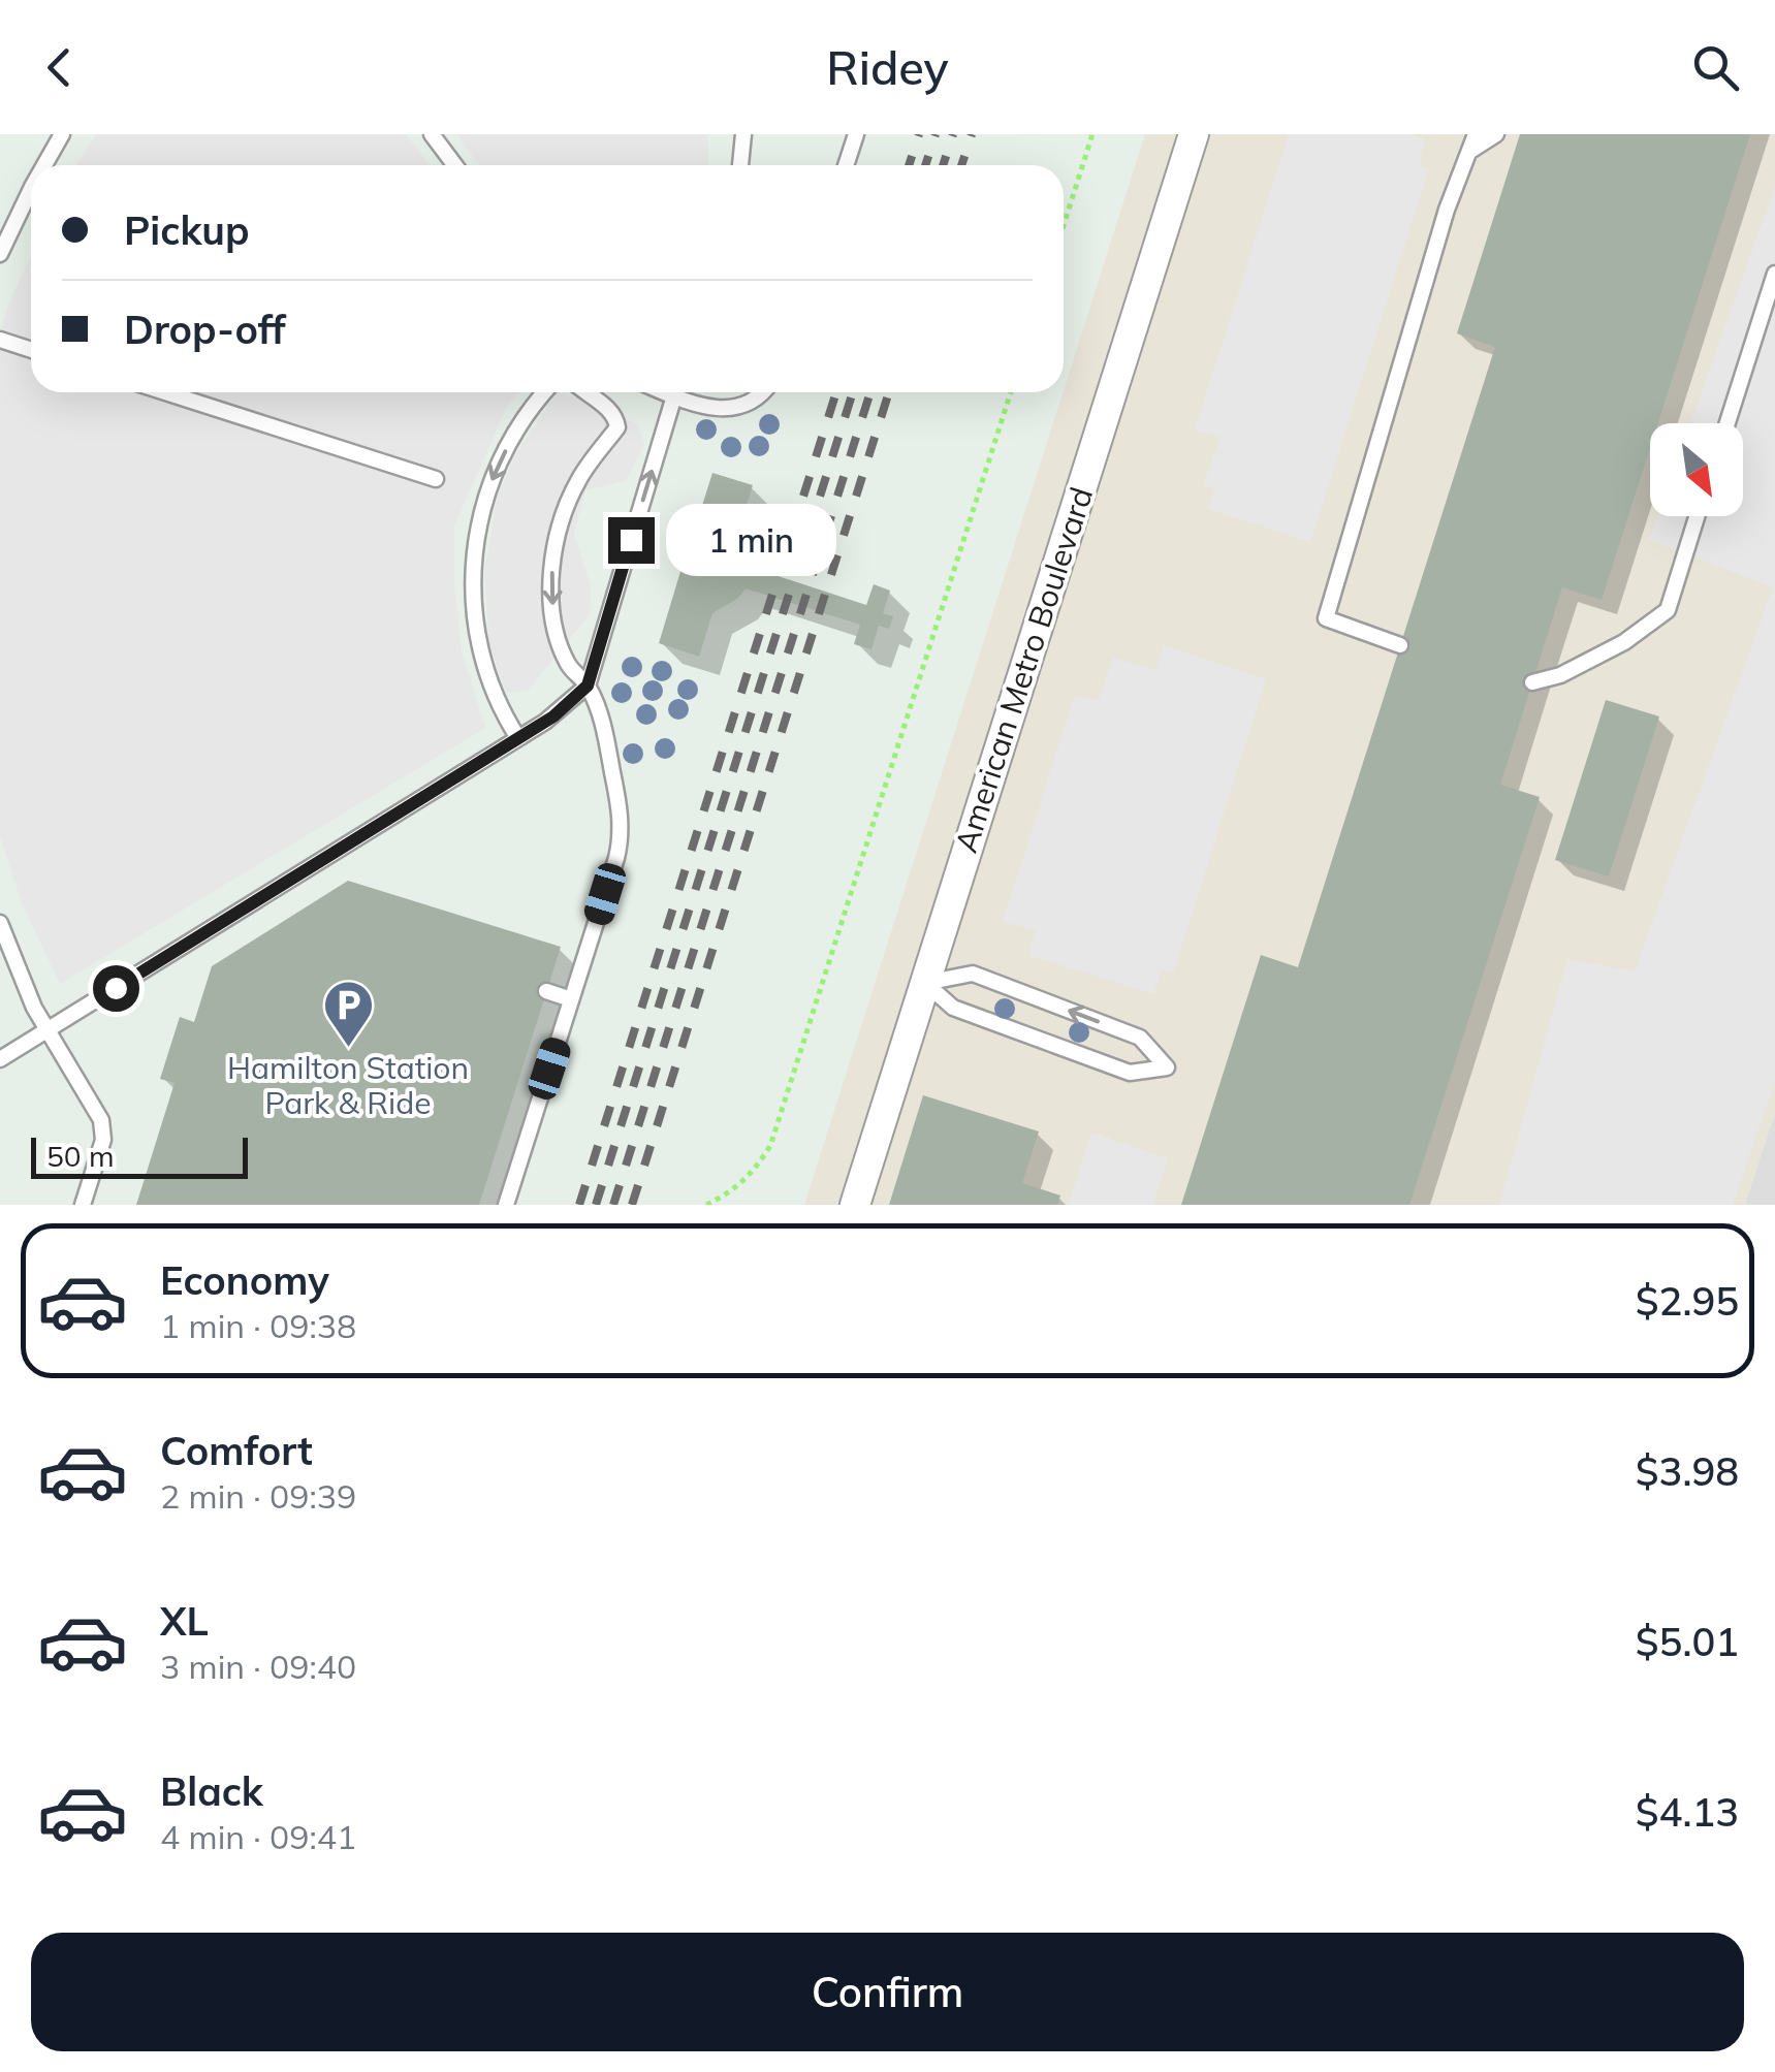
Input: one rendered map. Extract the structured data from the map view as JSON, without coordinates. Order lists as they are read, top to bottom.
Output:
{
  "streets": {
    "street": ["American Metro Boulevard"]
  },
  "places": {
    "parking": ["Hamilton Station Park & Ride"]
  },
  "scale_bar": "50 m",
  "north": "bottom right",
  "page": {
    "header": "Ridey",
    "banner": ["Pickup", "Drop-off"],
    "bubble": "1 min",
    "scale": "50 m",
    "list": [
      {
        "name": "Economy",
        "note": "1 min · 09:38",
        "value": "$2.95"
      },
      {
        "name": "Comfort",
        "note": "2 min · 09:39",
        "value": "$3.98"
      },
      {
        "name": "XL",
        "note": "3 min · 09:40",
        "value": "$5.01"
      },
      {
        "name": "Black",
        "note": "4 min · 09:41",
        "value": "$4.13"
      }
    ],
    "buttons": "Confirm"
  }
}
